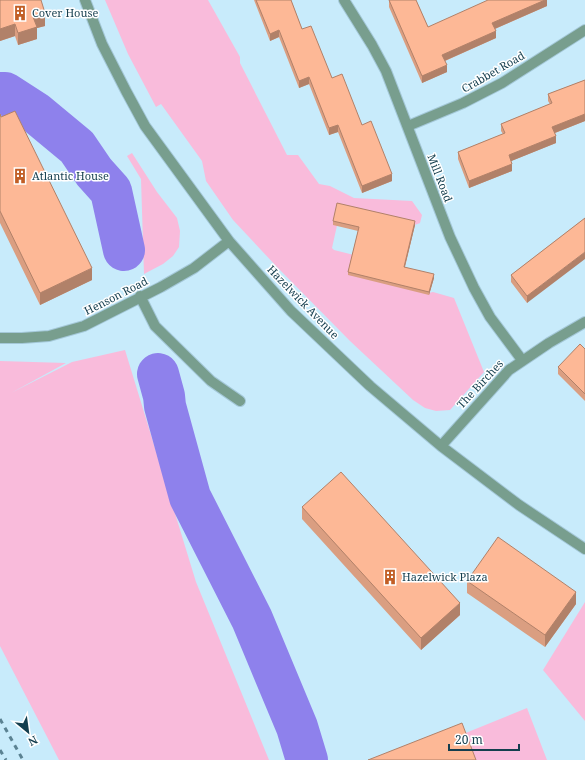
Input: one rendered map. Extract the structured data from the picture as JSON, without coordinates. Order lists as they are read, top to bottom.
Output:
{
  "streets": {
    "street": [
      "Crabbet Road",
      "Mill Road",
      "Henson Road",
      "Hazelwick Avenue",
      "The Birches"
    ]
  },
  "crossings": [
    ["Crabbet Road", "Mill Road"],
    ["Mill Road", "The Birches"],
    ["Henson Road", "Hazelwick Avenue"],
    ["Hazelwick Avenue", "The Birches"]
  ],
  "places": {
    "building": ["Cover House", "Atlantic House", "Hazelwick Plaza"]
  },
  "scale_bar": "20 m",
  "north": "bottom right"
}
